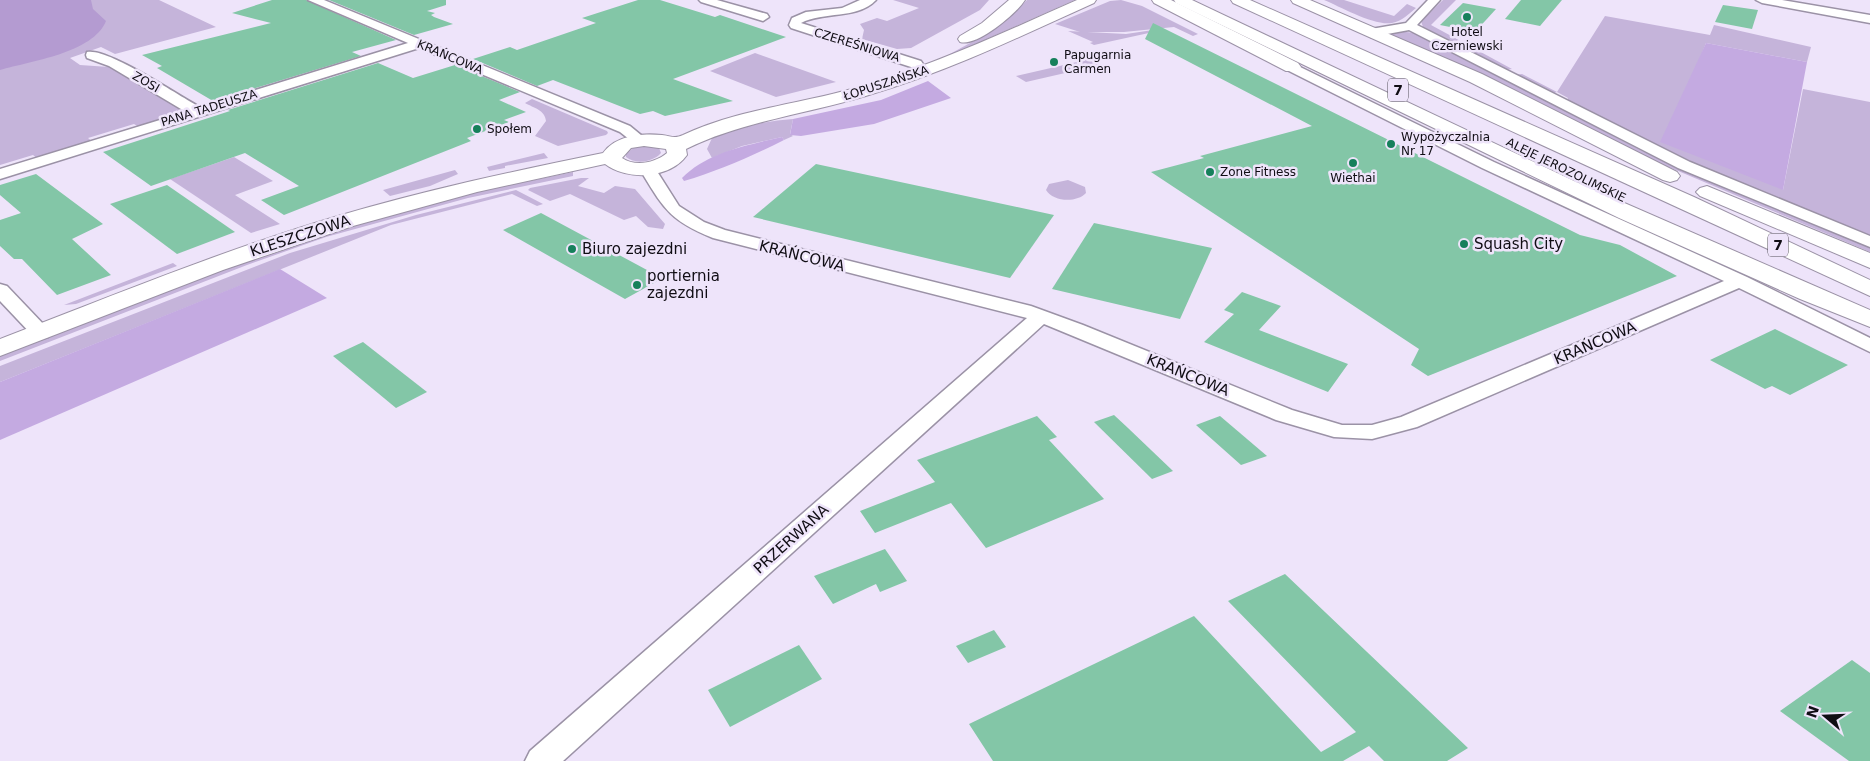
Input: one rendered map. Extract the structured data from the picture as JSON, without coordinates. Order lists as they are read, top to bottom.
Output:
{
  "streets": {
    "main road": [
      "ŁOPUSZAŃSKA",
      "7",
      "ALEJE JEROZOLIMSKIE",
      "KLESZCZOWA"
    ],
    "street": [
      "CZEREŚNIOWA",
      "KRAŃCOWA",
      "ZOSI",
      "PANA TADEUSZA",
      "PRZERWANA"
    ]
  },
  "crossings": [
    ["CZEREŚNIOWA", "ŁOPUSZAŃSKA"],
    ["KRAŃCOWA", "ŁOPUSZAŃSKA"],
    ["KRAŃCOWA", "PANA TADEUSZA"],
    ["KRAŃCOWA", "ALEJE JEROZOLIMSKIE"],
    ["KRAŃCOWA", "PRZERWANA"],
    ["ZOSI", "PANA TADEUSZA"]
  ],
  "places": [
    "Hotel Czerniewski",
    "Papugarnia Carmen",
    "Społem",
    "Wypożyczalnia Nr 17",
    "Wiethai",
    "Zone Fitness",
    "Squash City",
    "Biuro zajezdni",
    "portiernia zajezdni"
  ],
  "north": "left"
}
